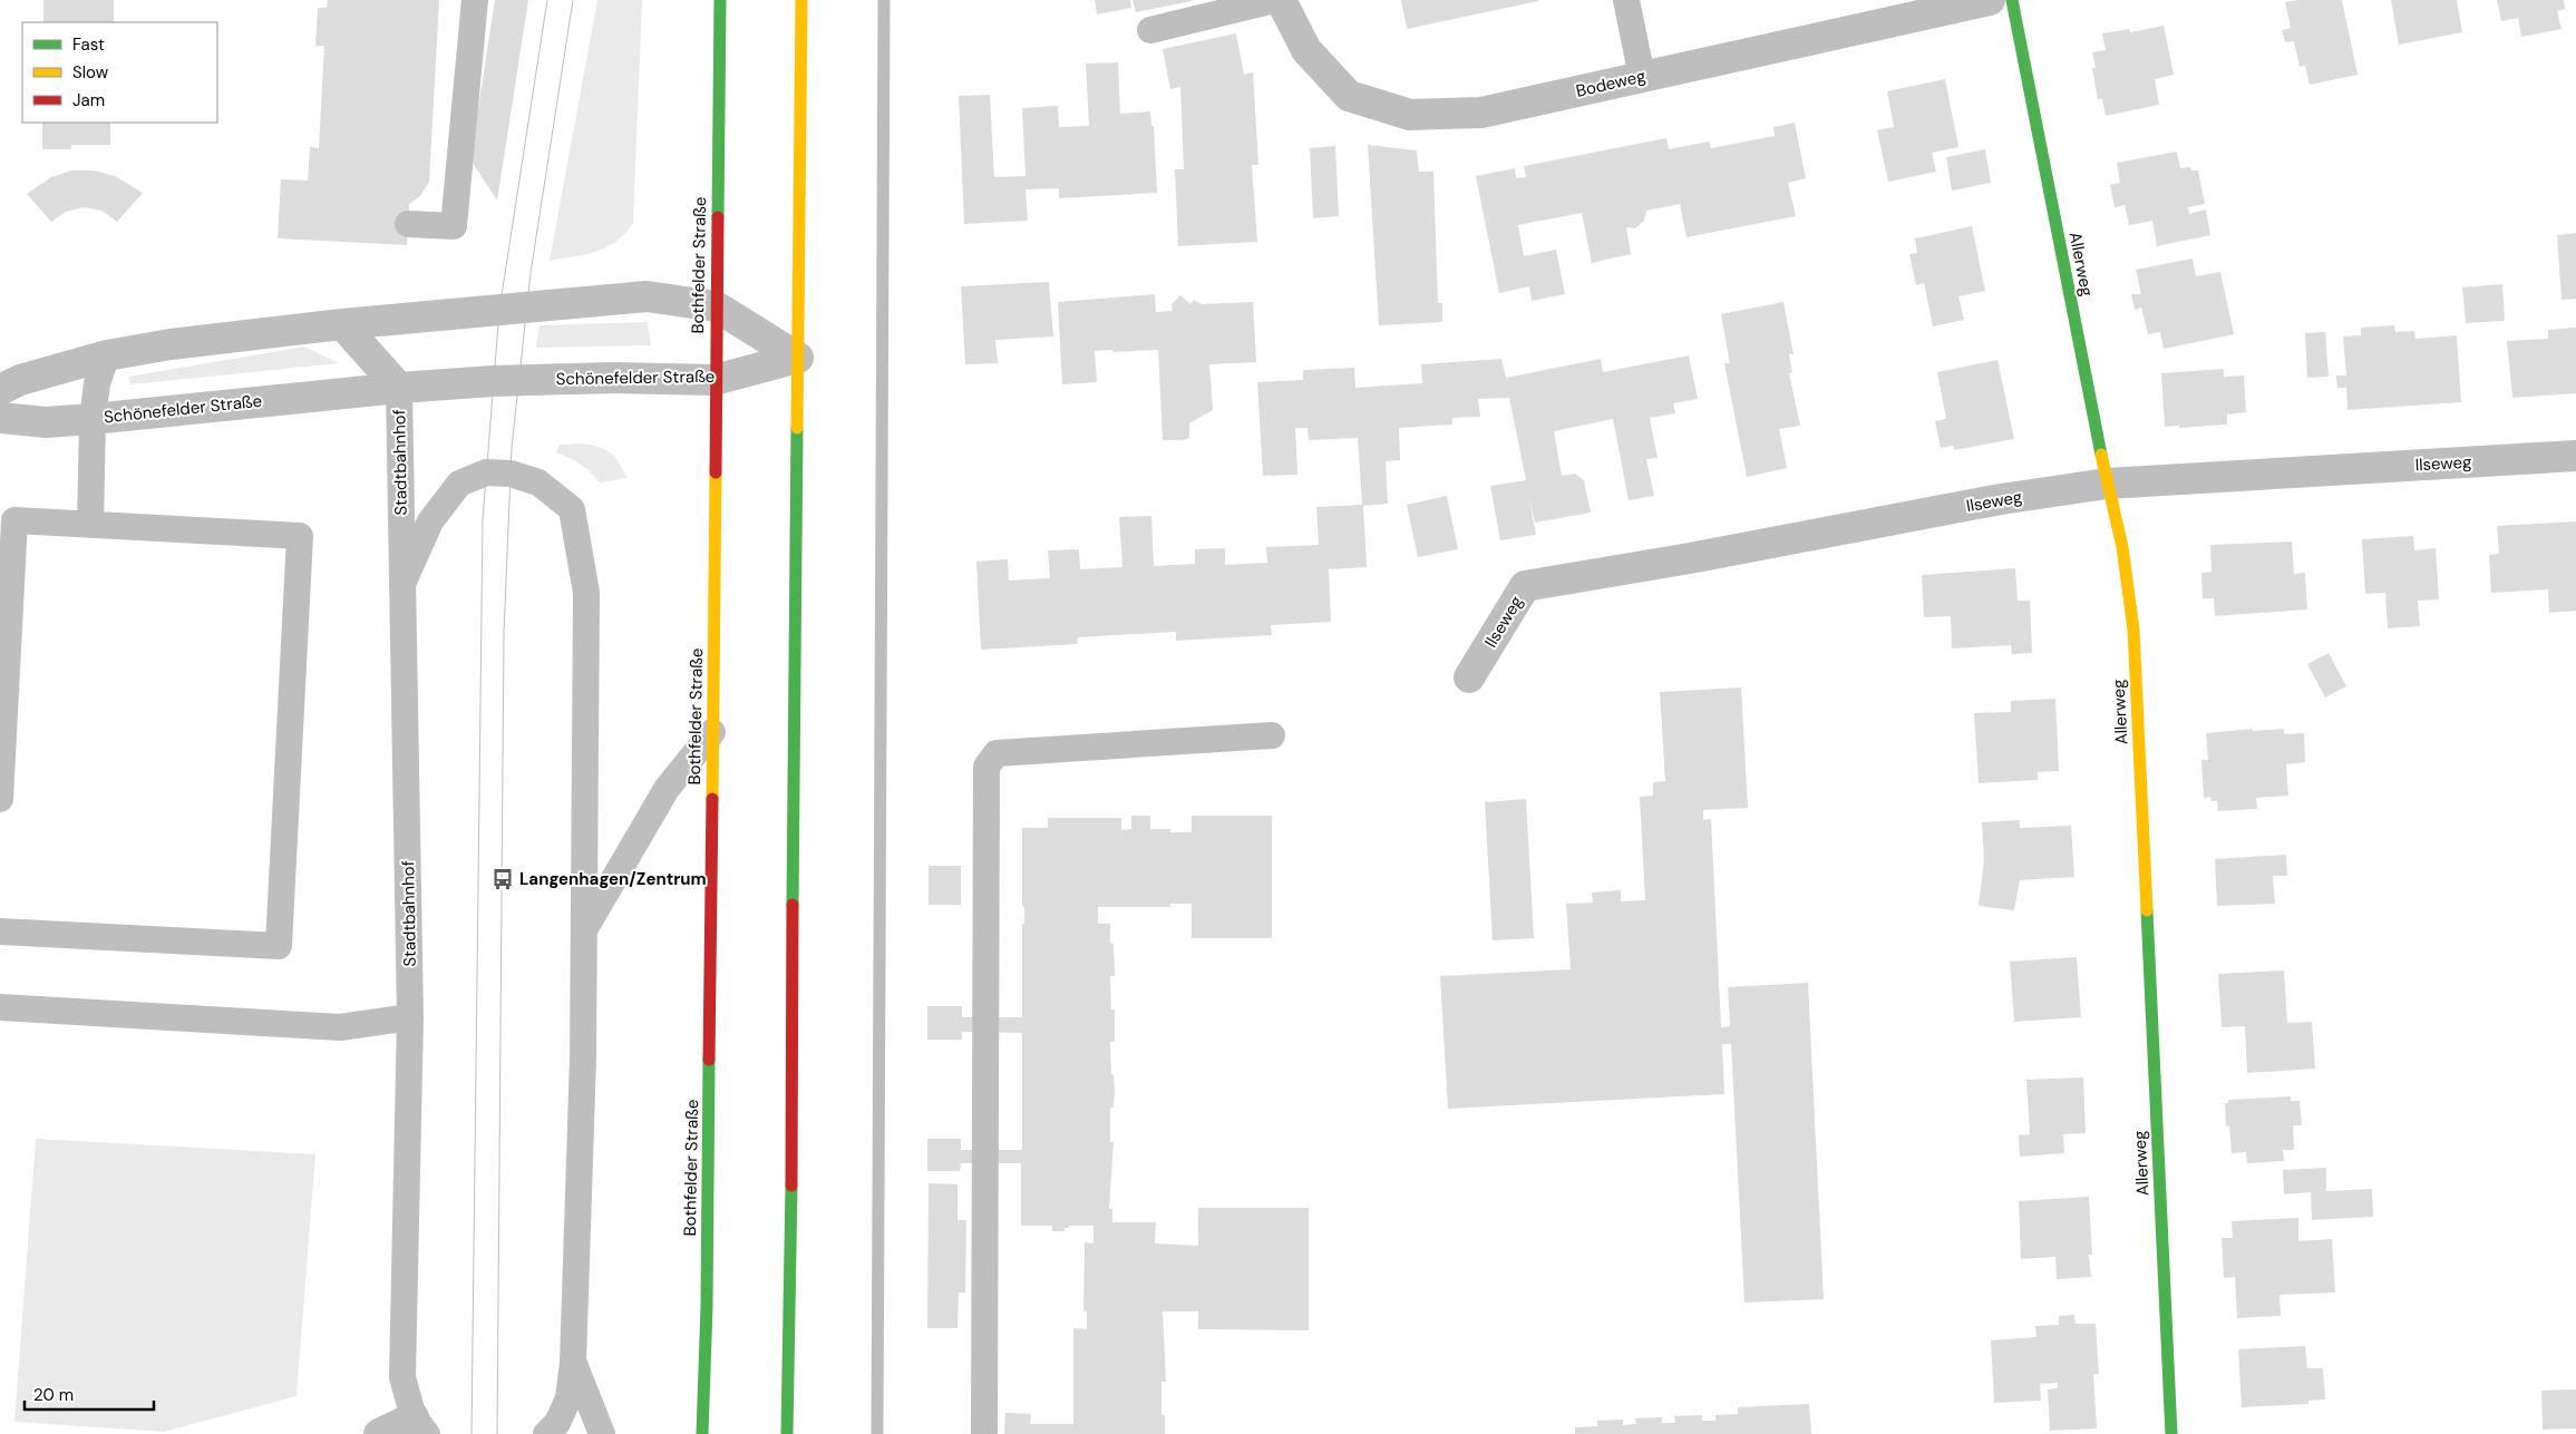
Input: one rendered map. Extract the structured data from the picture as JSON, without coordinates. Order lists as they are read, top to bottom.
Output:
{
  "streets": {
    "main road": ["Allerweg", "Bothfelder Straße"],
    "street": ["Bodeweg", "Schönefelder Straße", "Ilseweg"],
    "lane": ["Stadtbahnhof"]
  },
  "crossings": [
    ["Allerweg", "Ilseweg"],
    ["Bothfelder Straße", "Schönefelder Straße"],
    ["Schönefelder Straße", "Stadtbahnhof"]
  ],
  "places": {
    "bus stop": ["Langenhagen/Zentrum"]
  },
  "legend": ["Fast", "Slow", "Jam"],
  "scale_bar": "20 m"
}
